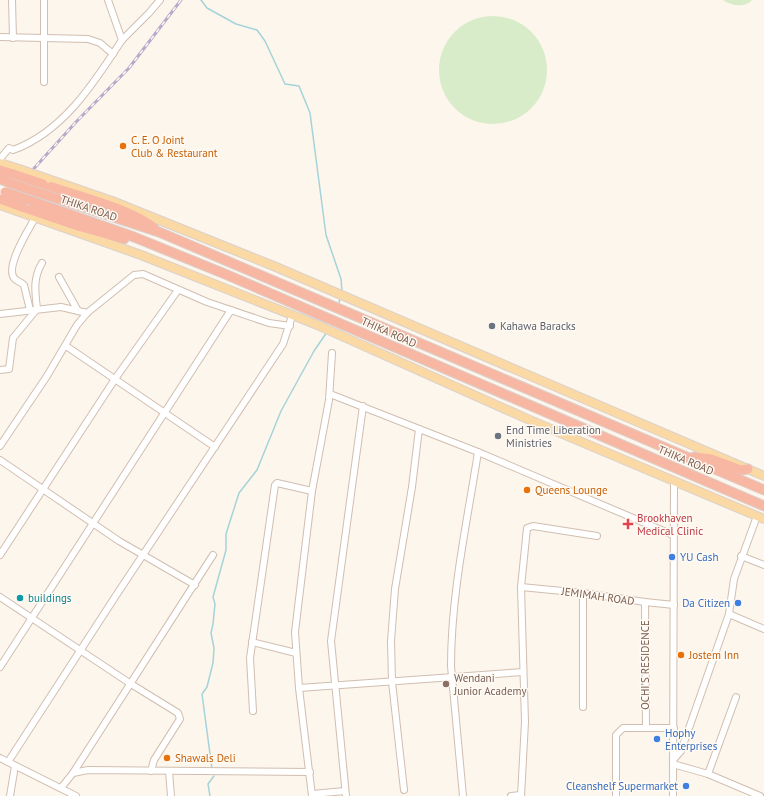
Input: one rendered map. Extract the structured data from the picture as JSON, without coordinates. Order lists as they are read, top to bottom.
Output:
{
  "streets": {
    "highway": ["THIKA ROAD"],
    "street": ["JEMIMAH ROAD", "OCHI'S RESIDENCE"]
  },
  "crossings": [
    ["JEMIMAH ROAD", "OCHI'S RESIDENCE"]
  ],
  "places": {
    "other": [
      "C. E. O Joint Club & Restaurant",
      "Kahawa Baracks",
      "End Time Liberation Ministries",
      "Queens Lounge",
      "YU Cash",
      "buildings",
      "Da Citizen",
      "Jostem Inn",
      "Wendani Junior Academy",
      "Hophy Enterprises",
      "Shawals Deli",
      "Cleanshelf Supermarket"
    ],
    "health": ["Brookhaven Medical Clinic"]
  }
}
